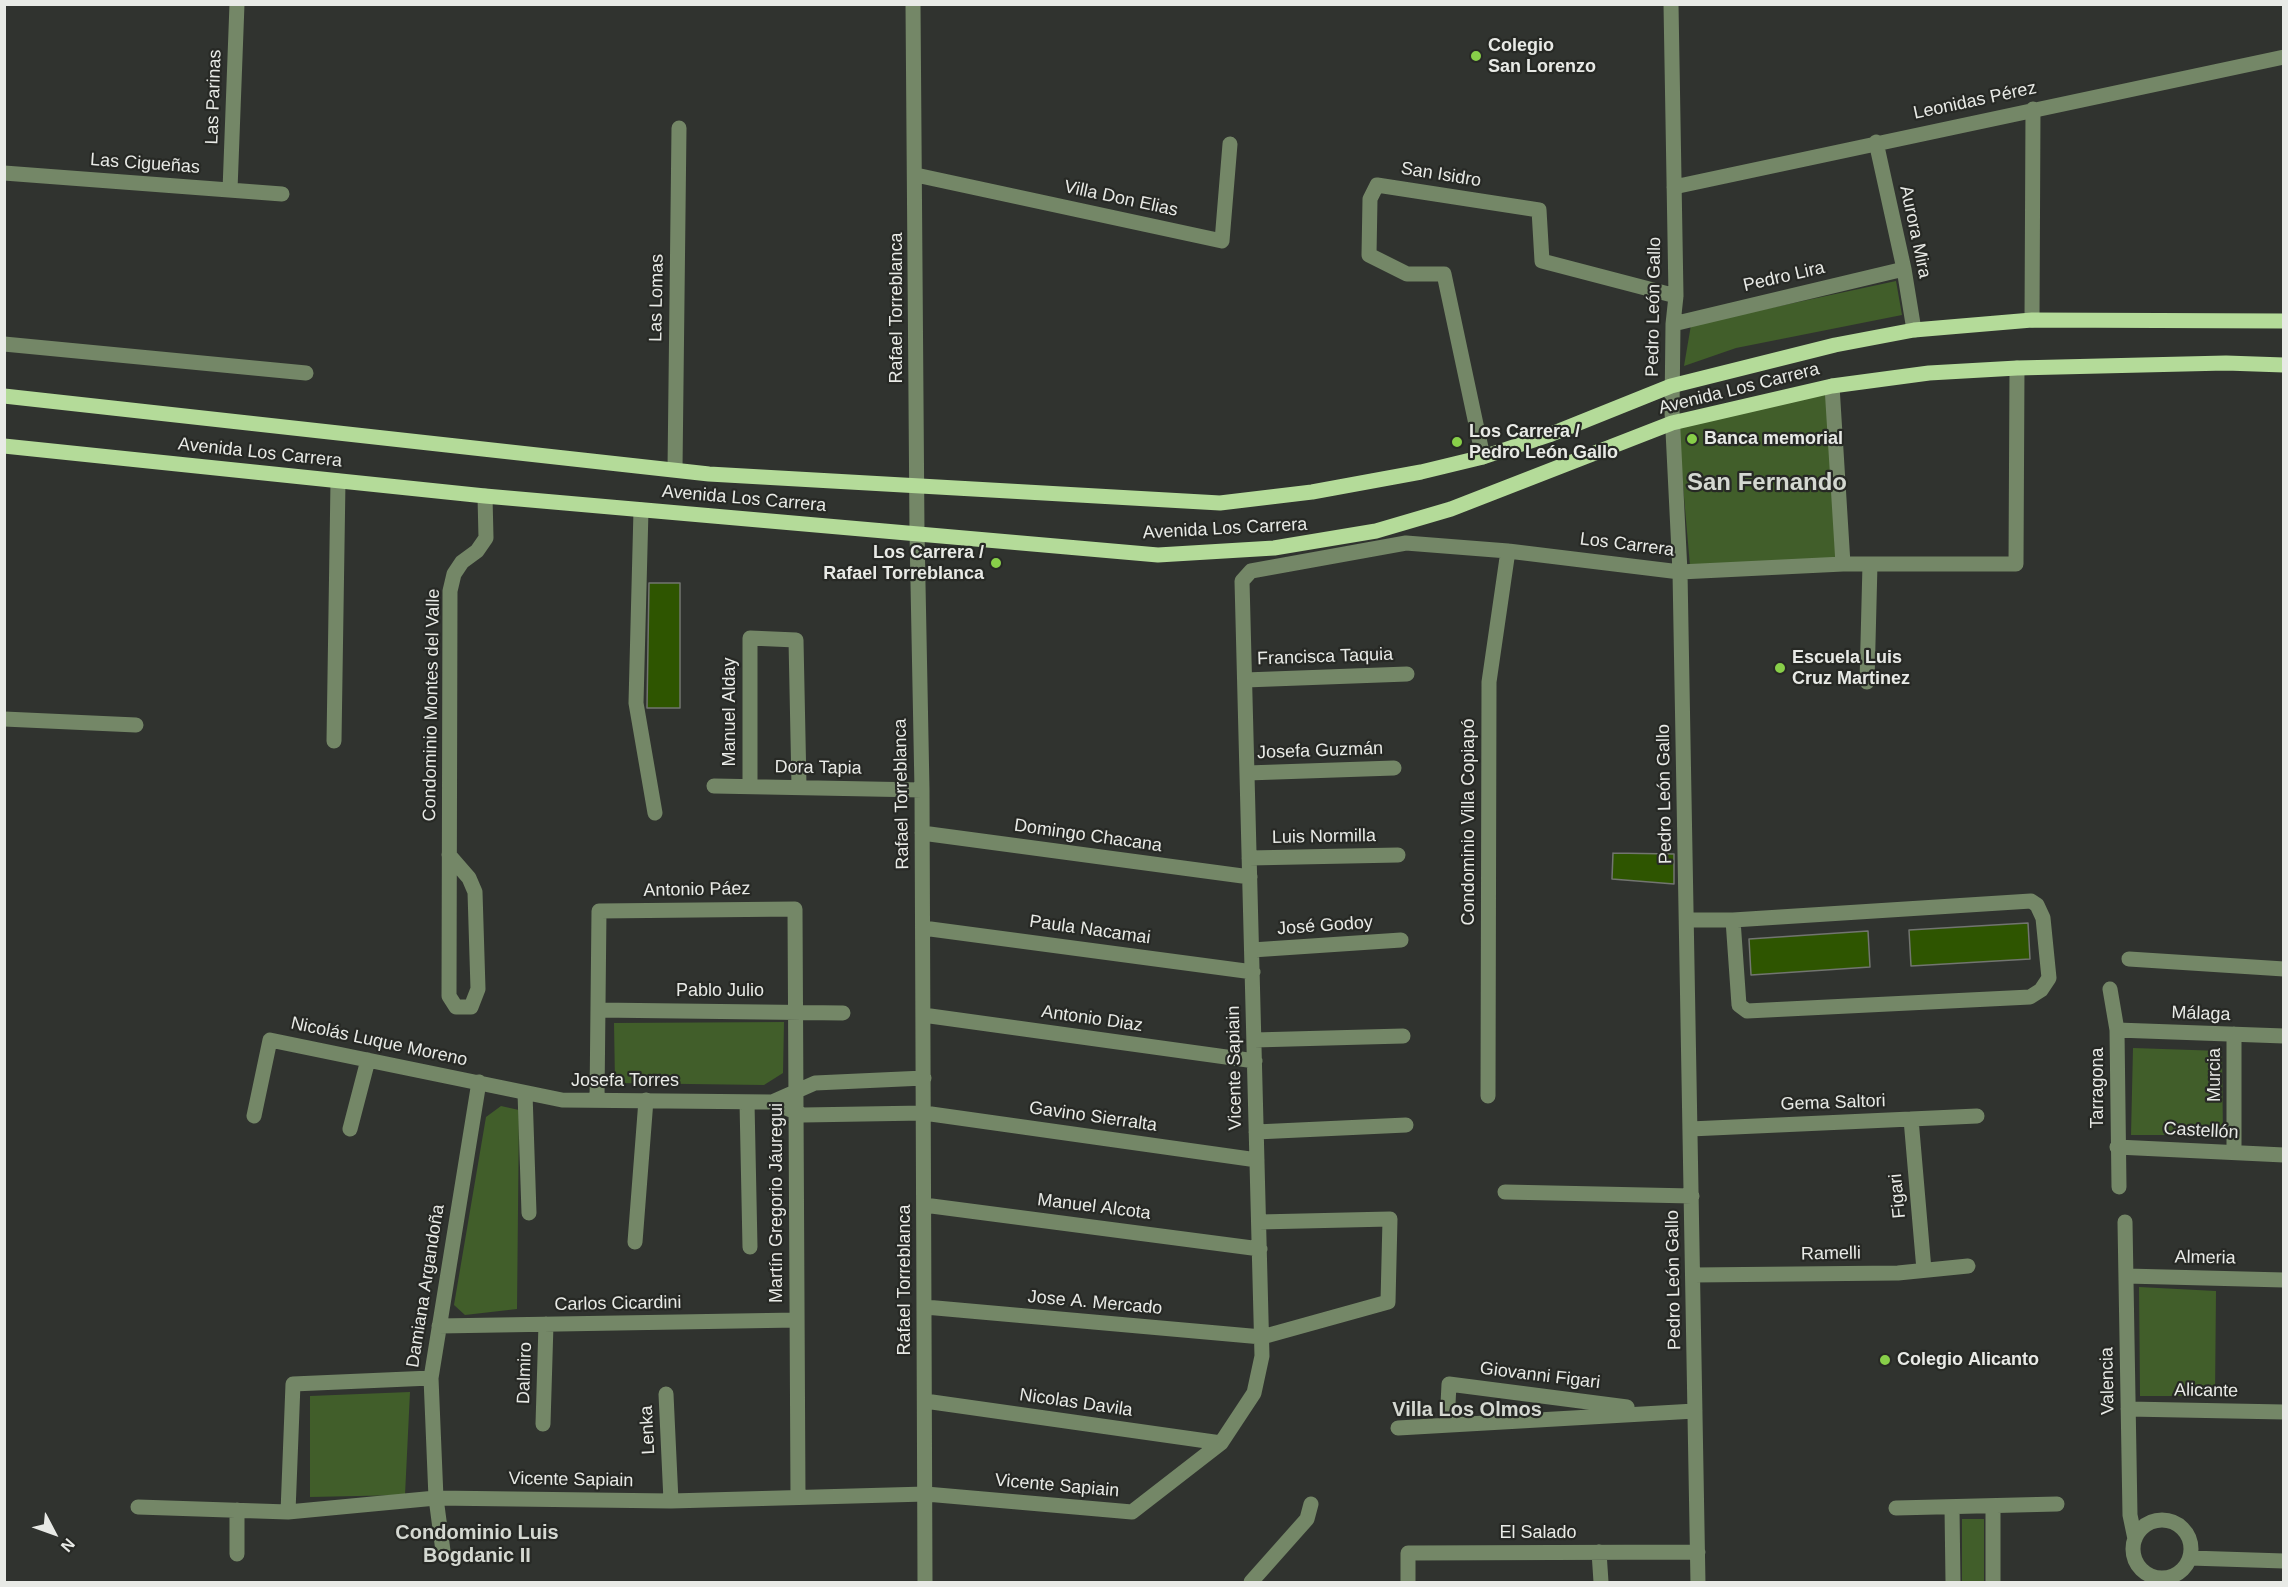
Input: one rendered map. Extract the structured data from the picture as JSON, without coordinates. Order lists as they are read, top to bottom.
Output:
{
  "streets": {
    "main road": ["Avenida Los Carrera"],
    "street": [
      "Las Parinas",
      "Leonidas Pérez",
      "Las Cigueñas",
      "San Isidro",
      "Villa Don Elias",
      "Aurora Mira",
      "Pedro Lira",
      "Las Lomas",
      "Pedro León Gallo",
      "Rafael Torreblanca",
      "Los Carrera",
      "Francisca Taquia",
      "Condominio Montes del Valle",
      "Manuel Alday",
      "Josefa Guzmán",
      "Dora Tapia",
      "Condominio Villa Copiapó",
      "Domingo Chacana",
      "Luis Normilla",
      "Antonio Páez",
      "José Godoy",
      "Paula Nacamai",
      "Pablo Julio",
      "Málaga",
      "Antonio Diaz",
      "Nicolás Luque Moreno",
      "Vicente Sapiain",
      "Murcia",
      "Josefa Torres",
      "Tarragona",
      "Gema Saltori",
      "Gavino Sierralta",
      "Castellón",
      "Figari",
      "Martín Gregorio Jáuregui",
      "Manuel Alcota",
      "Ramelli",
      "Almeria",
      "Damiana Argandoña",
      "Jose A. Mercado",
      "Carlos Cicardini",
      "Dalmiro",
      "Giovanni Figari",
      "Valencia",
      "Alicante",
      "Nicolas Davila",
      "Lenka",
      "El Salado"
    ]
  },
  "crossings": [
    ["Las Parinas", "Las Cigueñas"],
    ["Leonidas Pérez", "Aurora Mira"],
    ["Leonidas Pérez", "Pedro León Gallo"],
    ["San Isidro", "Pedro León Gallo"],
    ["San Isidro", "Avenida Los Carrera"],
    ["Villa Don Elias", "Rafael Torreblanca"],
    ["Aurora Mira", "Pedro Lira"],
    ["Aurora Mira", "Avenida Los Carrera"],
    ["Pedro Lira", "Pedro León Gallo"],
    ["Las Lomas", "Avenida Los Carrera"],
    ["Pedro León Gallo", "Avenida Los Carrera"],
    ["Pedro León Gallo", "Los Carrera"],
    ["Pedro León Gallo", "Gema Saltori"],
    ["Pedro León Gallo", "Ramelli"],
    ["Pedro León Gallo", "Giovanni Figari"],
    ["Pedro León Gallo", "El Salado"],
    ["Rafael Torreblanca", "Avenida Los Carrera"],
    ["Rafael Torreblanca", "Dora Tapia"],
    ["Rafael Torreblanca", "Domingo Chacana"],
    ["Rafael Torreblanca", "Paula Nacamai"],
    ["Rafael Torreblanca", "Antonio Diaz"],
    ["Rafael Torreblanca", "Vicente Sapiain"],
    ["Rafael Torreblanca", "Josefa Torres"],
    ["Rafael Torreblanca", "Gavino Sierralta"],
    ["Rafael Torreblanca", "Manuel Alcota"],
    ["Rafael Torreblanca", "Jose A. Mercado"],
    ["Rafael Torreblanca", "Nicolas Davila"],
    ["Avenida Los Carrera", "Los Carrera"],
    ["Avenida Los Carrera", "Condominio Montes del Valle"],
    ["Los Carrera", "Condominio Villa Copiapó"],
    ["Los Carrera", "Vicente Sapiain"],
    ["Francisca Taquia", "Vicente Sapiain"],
    ["Manuel Alday", "Dora Tapia"],
    ["Josefa Guzmán", "Vicente Sapiain"],
    ["Domingo Chacana", "Vicente Sapiain"],
    ["Luis Normilla", "Vicente Sapiain"],
    ["Antonio Páez", "Pablo Julio"],
    ["Antonio Páez", "Martín Gregorio Jáuregui"],
    ["José Godoy", "Vicente Sapiain"],
    ["Paula Nacamai", "Vicente Sapiain"],
    ["Pablo Julio", "Martín Gregorio Jáuregui"],
    ["Málaga", "Murcia"],
    ["Málaga", "Tarragona"],
    ["Antonio Diaz", "Vicente Sapiain"],
    ["Nicolás Luque Moreno", "Josefa Torres"],
    ["Nicolás Luque Moreno", "Damiana Argandoña"],
    ["Vicente Sapiain", "Gavino Sierralta"],
    ["Vicente Sapiain", "Martín Gregorio Jáuregui"],
    ["Vicente Sapiain", "Manuel Alcota"],
    ["Vicente Sapiain", "Damiana Argandoña"],
    ["Vicente Sapiain", "Jose A. Mercado"],
    ["Vicente Sapiain", "Nicolas Davila"],
    ["Vicente Sapiain", "Lenka"],
    ["Murcia", "Castellón"],
    ["Josefa Torres", "Gavino Sierralta"],
    ["Josefa Torres", "Martín Gregorio Jáuregui"],
    ["Josefa Torres", "Damiana Argandoña"],
    ["Tarragona", "Castellón"],
    ["Gema Saltori", "Figari"],
    ["Figari", "Ramelli"],
    ["Martín Gregorio Jáuregui", "Carlos Cicardini"],
    ["Almeria", "Valencia"],
    ["Damiana Argandoña", "Carlos Cicardini"],
    ["Carlos Cicardini", "Dalmiro"],
    ["Valencia", "Alicante"]
  ],
  "districts": ["San Fernando", "Villa Los Olmos", "Condominio Luis Bogdanic II"],
  "places": [
    "Colegio San Lorenzo",
    "Banca memorial",
    "Los Carrera / Pedro León Gallo",
    "Los Carrera / Rafael Torreblanca",
    "Escuela Luis Cruz Martinez",
    "Colegio Alicanto"
  ],
  "north": "bottom right"
}
